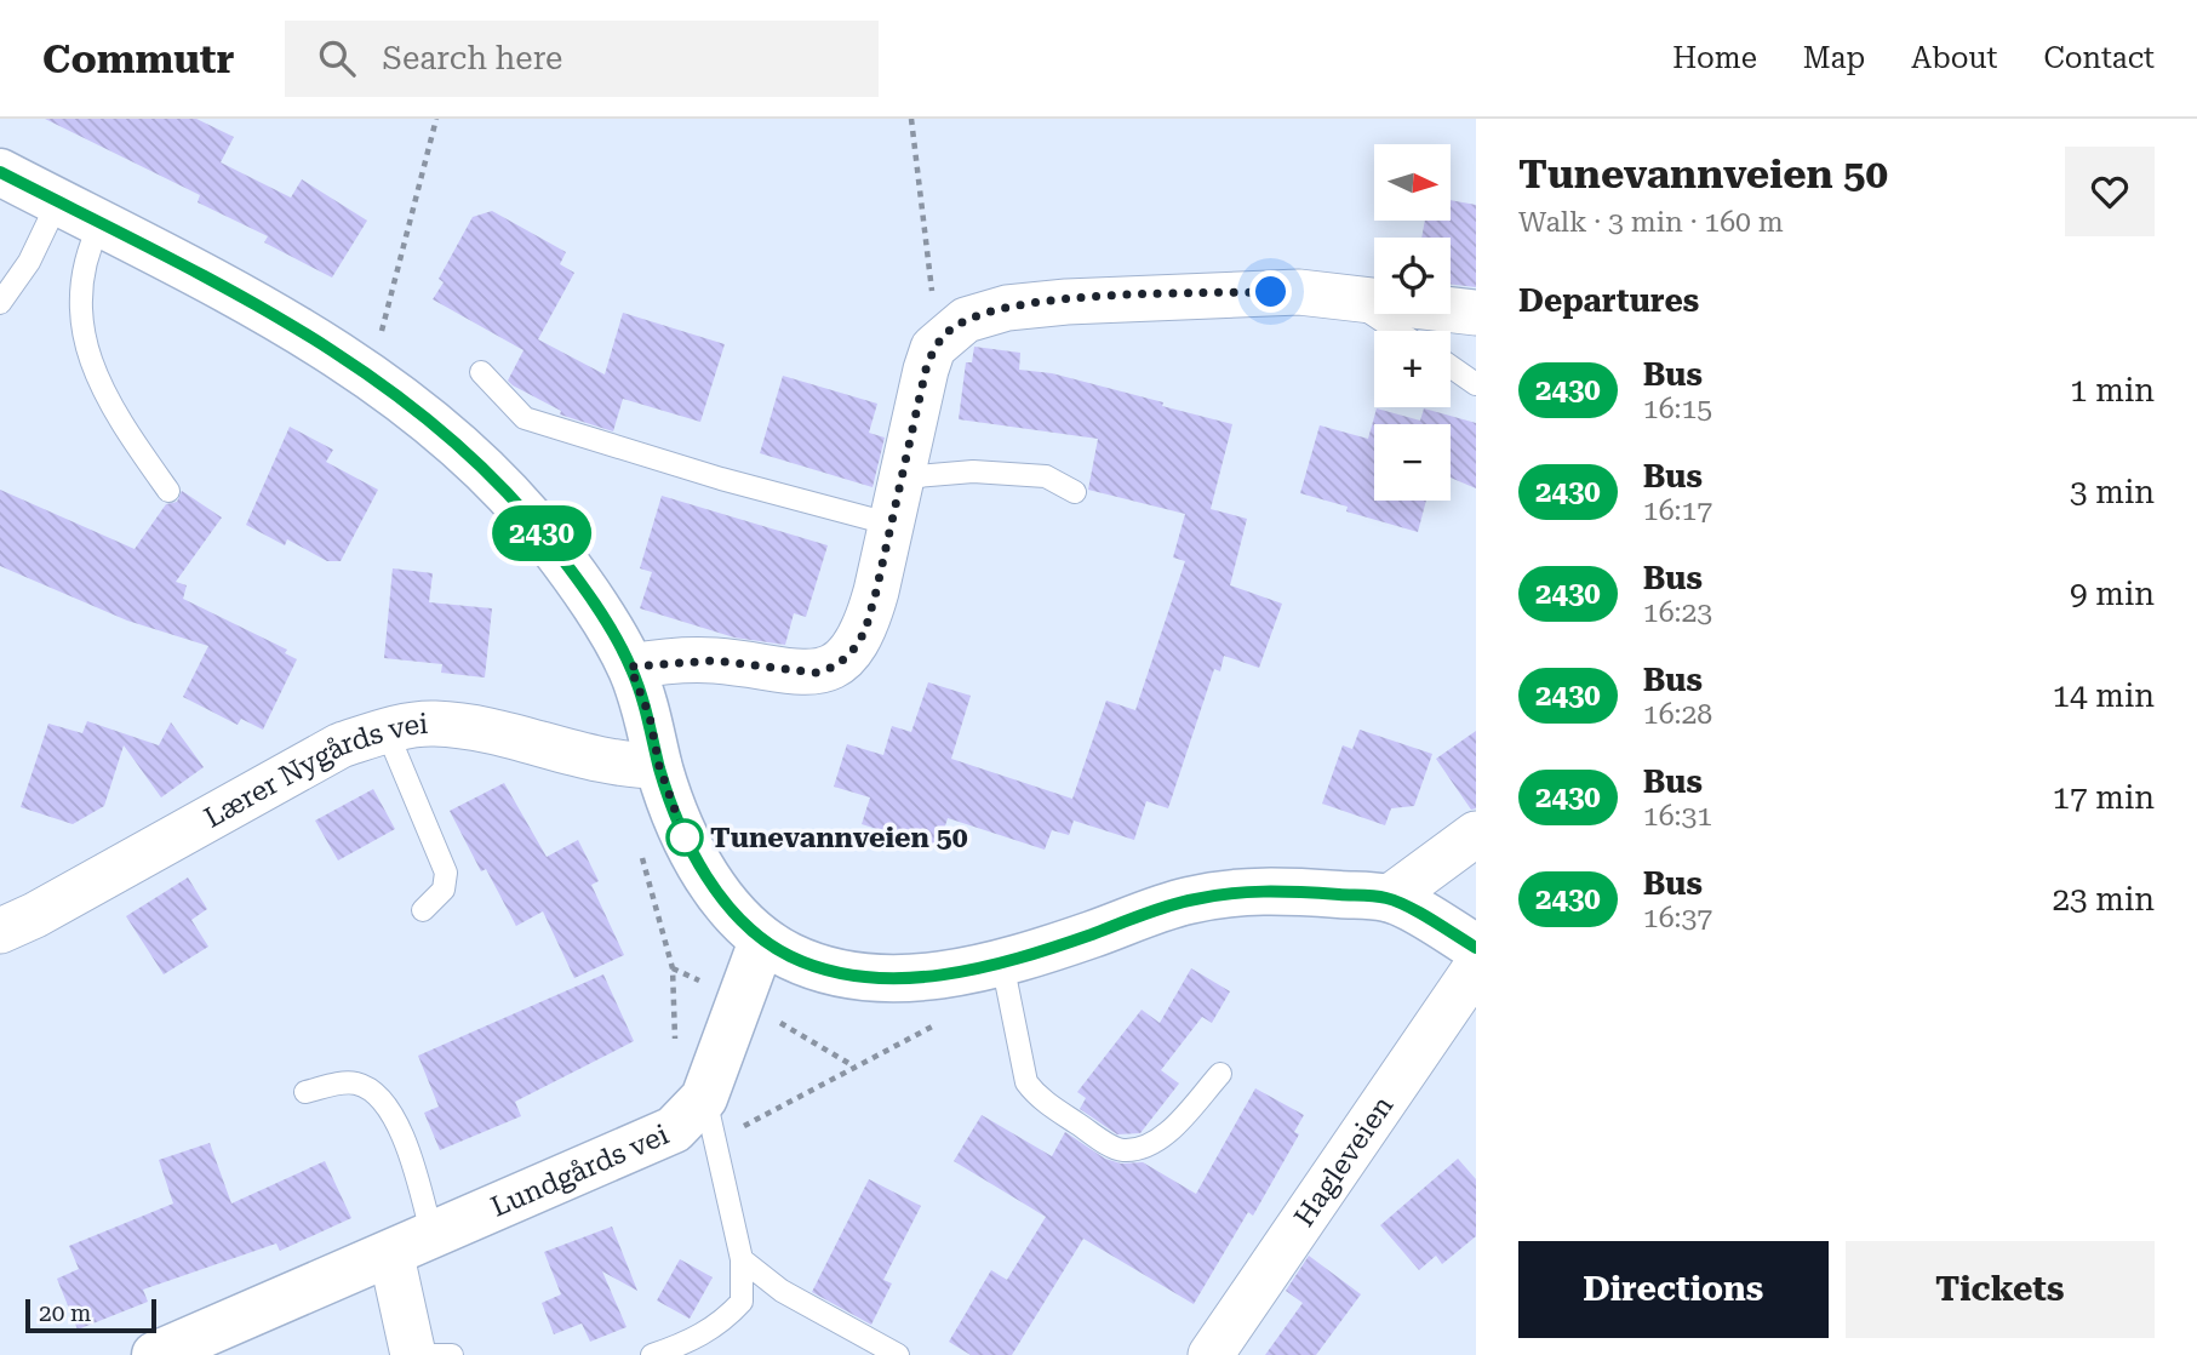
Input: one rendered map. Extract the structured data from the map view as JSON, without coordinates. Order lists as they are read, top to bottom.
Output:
{
  "streets": {
    "street": ["Lærer Nygårds vei", "Hagleveien", "Lundgårds vei"]
  },
  "places": ["Tunevannveien 50"],
  "lines": ["bus line 2430"],
  "scale_bar": "20 m",
  "north": "right",
  "page": {
    "header": "Commutr",
    "search": "Search here",
    "nav": [
      "Home",
      "Map",
      "About",
      "Contact"
    ],
    "on_map": "2430",
    "heading": [
      ["Tunevannveien 50", "Walk · 3 min · 160 m"],
      "Departures"
    ],
    "map_buttons": ["+", "−"],
    "list": [
      {
        "mark": "2430",
        "name": "Bus",
        "note": "16:15",
        "value": "1 min"
      },
      {
        "mark": "2430",
        "name": "Bus",
        "note": "16:17",
        "value": "3 min"
      },
      {
        "mark": "2430",
        "name": "Bus",
        "note": "16:23",
        "value": "9 min"
      },
      {
        "mark": "2430",
        "name": "Bus",
        "note": "16:28",
        "value": "14 min"
      },
      {
        "mark": "2430",
        "name": "Bus",
        "note": "16:31",
        "value": "17 min"
      },
      {
        "mark": "2430",
        "name": "Bus",
        "note": "16:37",
        "value": "23 min"
      }
    ],
    "buttons": ["Directions", "Tickets"],
    "scale": "20 m"
  }
}
